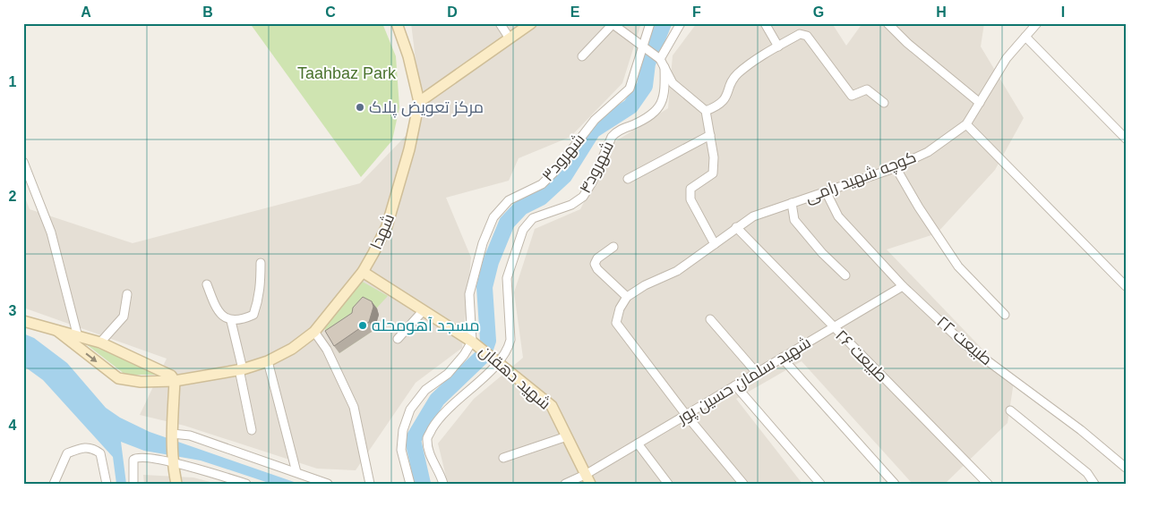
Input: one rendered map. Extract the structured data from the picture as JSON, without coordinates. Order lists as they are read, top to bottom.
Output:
{
  "streets": {
    "street": [
      "شهرود۳",
      "شهرود۴",
      "کوچه شهید رامی",
      "شهدا",
      "طبیعت ۲۲",
      "طبیعت ۲۶",
      "شهید دهقان",
      "شهید سلمان حسین پور"
    ]
  },
  "crossings": [
    ["شهرود۳", "شهید دهقان"],
    ["شهرود۴", "شهید دهقان"],
    ["کوچه شهید رامی", "طبیعت ۲۲"],
    ["کوچه شهید رامی", "طبیعت ۲۶"],
    ["شهدا", "شهید دهقان"],
    ["طبیعت ۲۲", "شهید سلمان حسین پور"],
    ["طبیعت ۲۶", "شهید سلمان حسین پور"],
    ["شهید دهقان", "شهید سلمان حسین پور"]
  ],
  "parks": ["Taahbaz Park"],
  "places": ["مرکز تعویض پلاک", "مسجد آهومحله"],
  "grid": {
    "columns": [
      "A",
      "B",
      "C",
      "D",
      "E",
      "F",
      "G",
      "H",
      "I"
    ],
    "rows": [
      "1",
      "2",
      "3",
      "4"
    ]
  }
}
